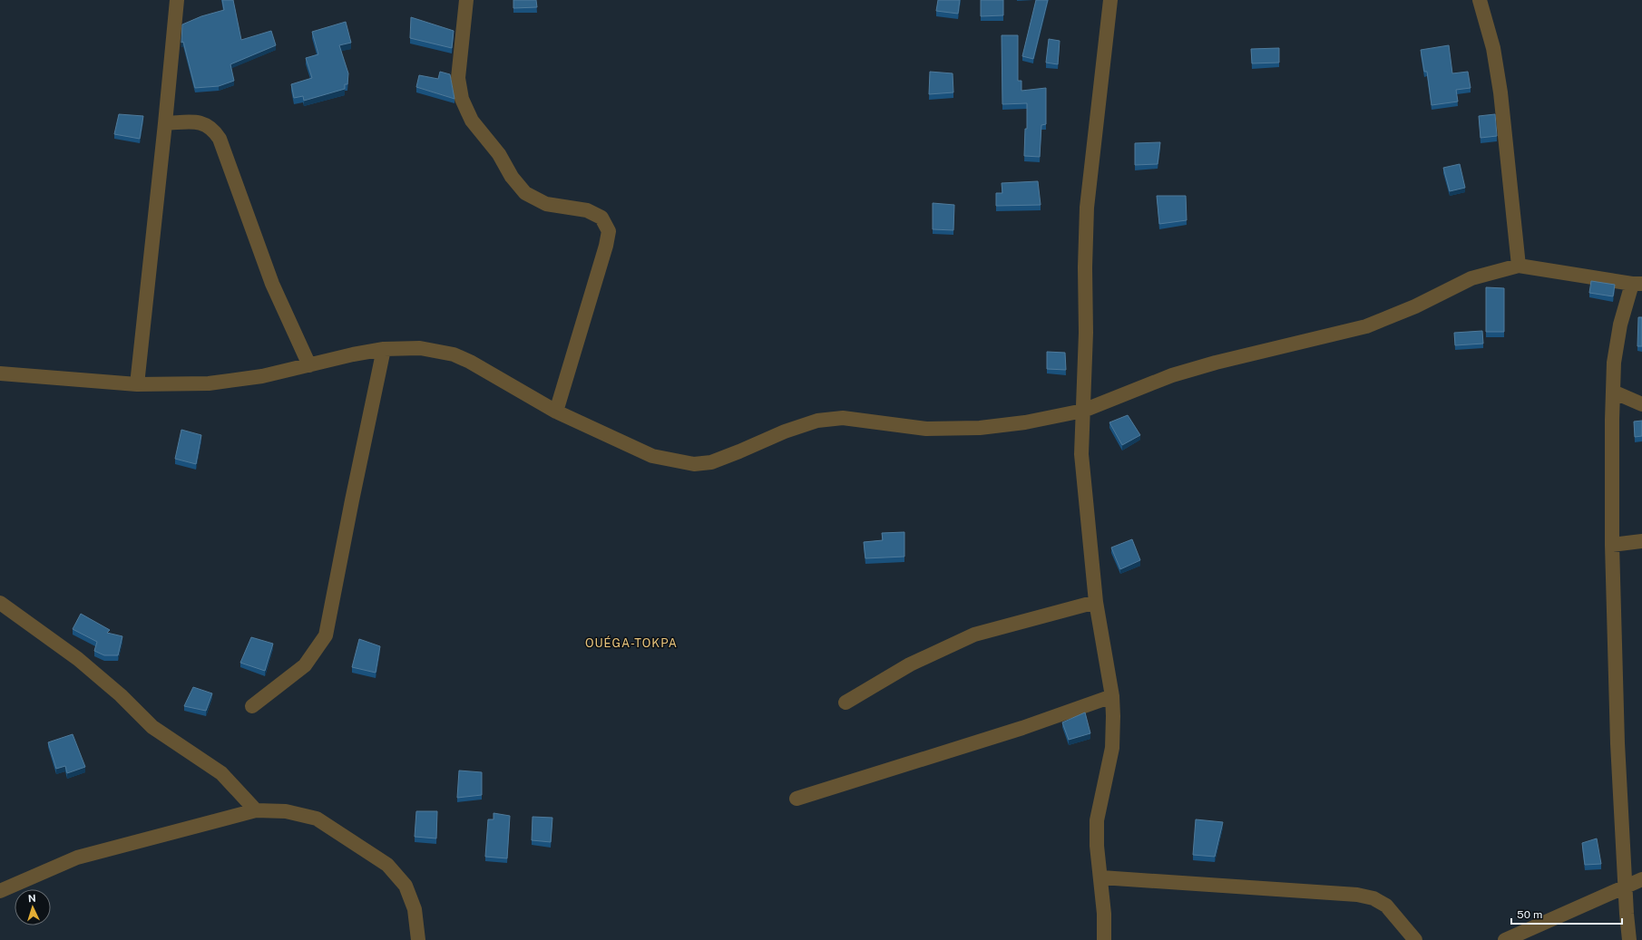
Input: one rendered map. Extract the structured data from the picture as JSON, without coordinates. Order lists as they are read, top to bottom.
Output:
{
  "districts": ["OUÉGA-TOKPA"],
  "scale_bar": "50 m",
  "north": "top"
}
